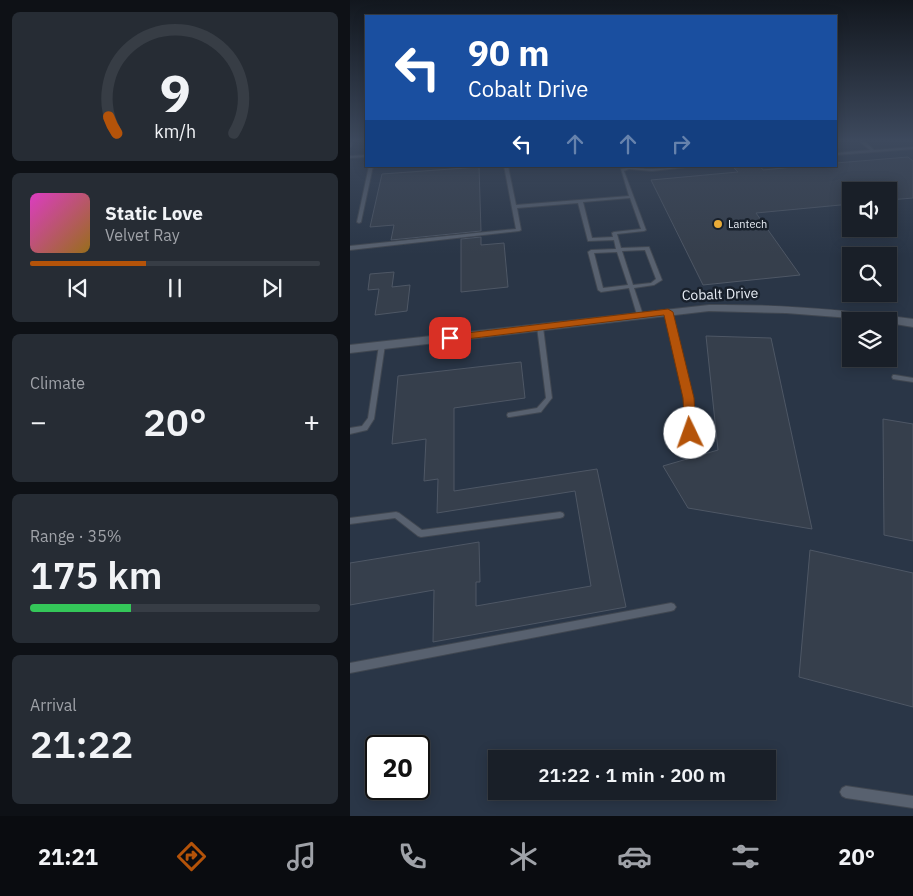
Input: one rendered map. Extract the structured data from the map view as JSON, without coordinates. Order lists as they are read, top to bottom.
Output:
{
  "streets": {
    "street": ["Cobalt Drive"]
  },
  "places": ["Lantech"],
  "page": {
    "turn": ["90 m", "Cobalt Drive"],
    "song": ["Static Love", "Velvet Ray"],
    "tile": [
      "Climate",
      ["Range · 35%", "175 km"],
      ["Arrival", "21:22"]
    ],
    "heat": ["−", "20°", "+"],
    "limit": "20",
    "trip": "21:22 · 1 min · 200 m",
    "tabs": ["21:21", "20°"],
    "gauge": ["9", "km/h"]
  }
}
